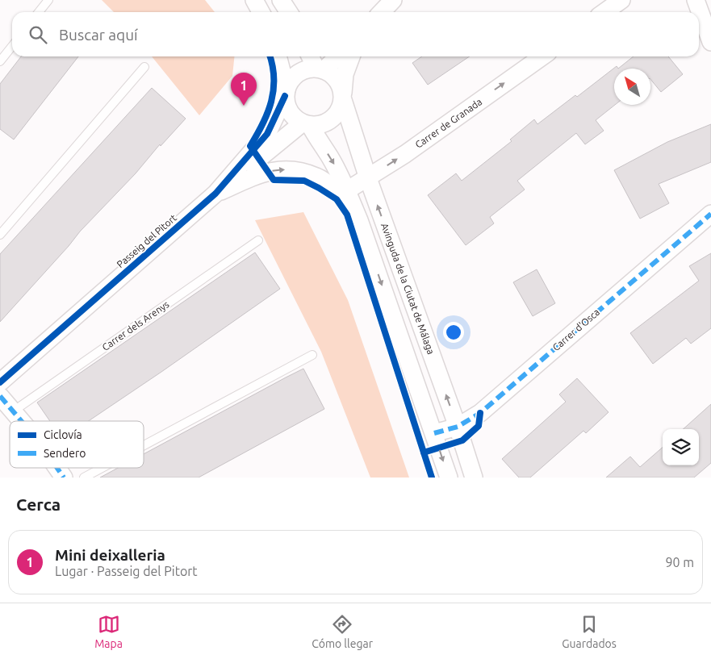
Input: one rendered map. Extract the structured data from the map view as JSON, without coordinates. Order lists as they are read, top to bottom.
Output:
{
  "streets": {
    "street": [
      "Carrer de Granada",
      "Passeig del Pitort",
      "Avinguda de la Ciutat de Málaga",
      "Carrer d'Osca"
    ],
    "lane": ["Carrer dels Arenys"]
  },
  "crossings": [
    ["Carrer de Granada", "Avinguda de la Ciutat de Málaga"],
    ["Passeig del Pitort", "Avinguda de la Ciutat de Málaga"],
    ["Avinguda de la Ciutat de Málaga", "Carrer d'Osca"]
  ],
  "one_way": ["Carrer de Granada"],
  "legend": ["Ciclovía", "Sendero"],
  "north": "top left",
  "page": {
    "search": "Buscar aquí",
    "pins": "1",
    "heading": "Cerca",
    "list": [
      {
        "mark": "1",
        "name": "Mini deixalleria",
        "note": "Lugar · Passeig del Pitort",
        "value": "90 m"
      }
    ],
    "nav": ["Mapa", "Cómo llegar", "Guardados"]
  }
}
